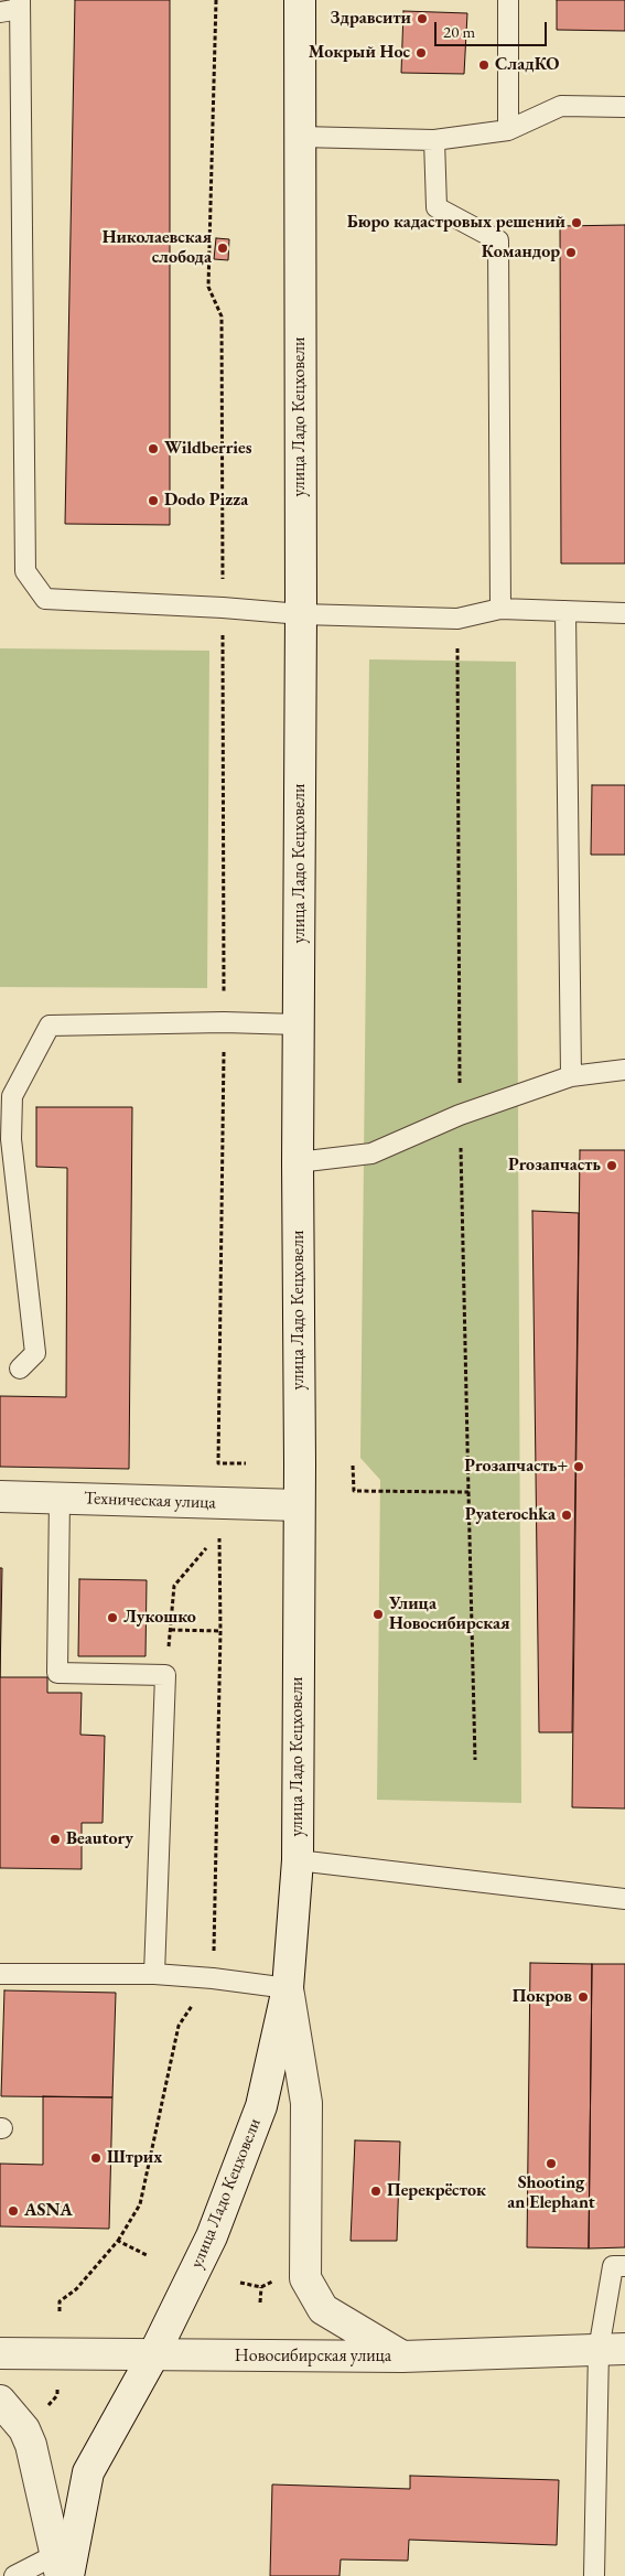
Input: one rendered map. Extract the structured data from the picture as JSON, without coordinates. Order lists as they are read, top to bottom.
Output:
{
  "streets": {
    "main road": ["улица Ладо Кецховели", "Техническая улица", "Новосибирская улица"]
  },
  "crossings": [
    ["улица Ладо Кецховели", "Техническая улица"],
    ["улица Ладо Кецховели", "Новосибирская улица"]
  ],
  "places": [
    "Здравсити",
    "Мокрый Нос",
    "СладКО",
    "Бюро кадастровых решений",
    "Николаевская слобода",
    "Командор",
    "Wildberries",
    "Dodo Pizza",
    "Proзапчасть",
    "Proзапчасть+",
    "Pyaterochka",
    "Улица Новосибирская",
    "Лукошко",
    "Beautory",
    "Покров",
    "Штрих",
    "Shooting an Elephant",
    "Перекрёсток",
    "ASNA"
  ],
  "scale_bar": "20 m"
}
